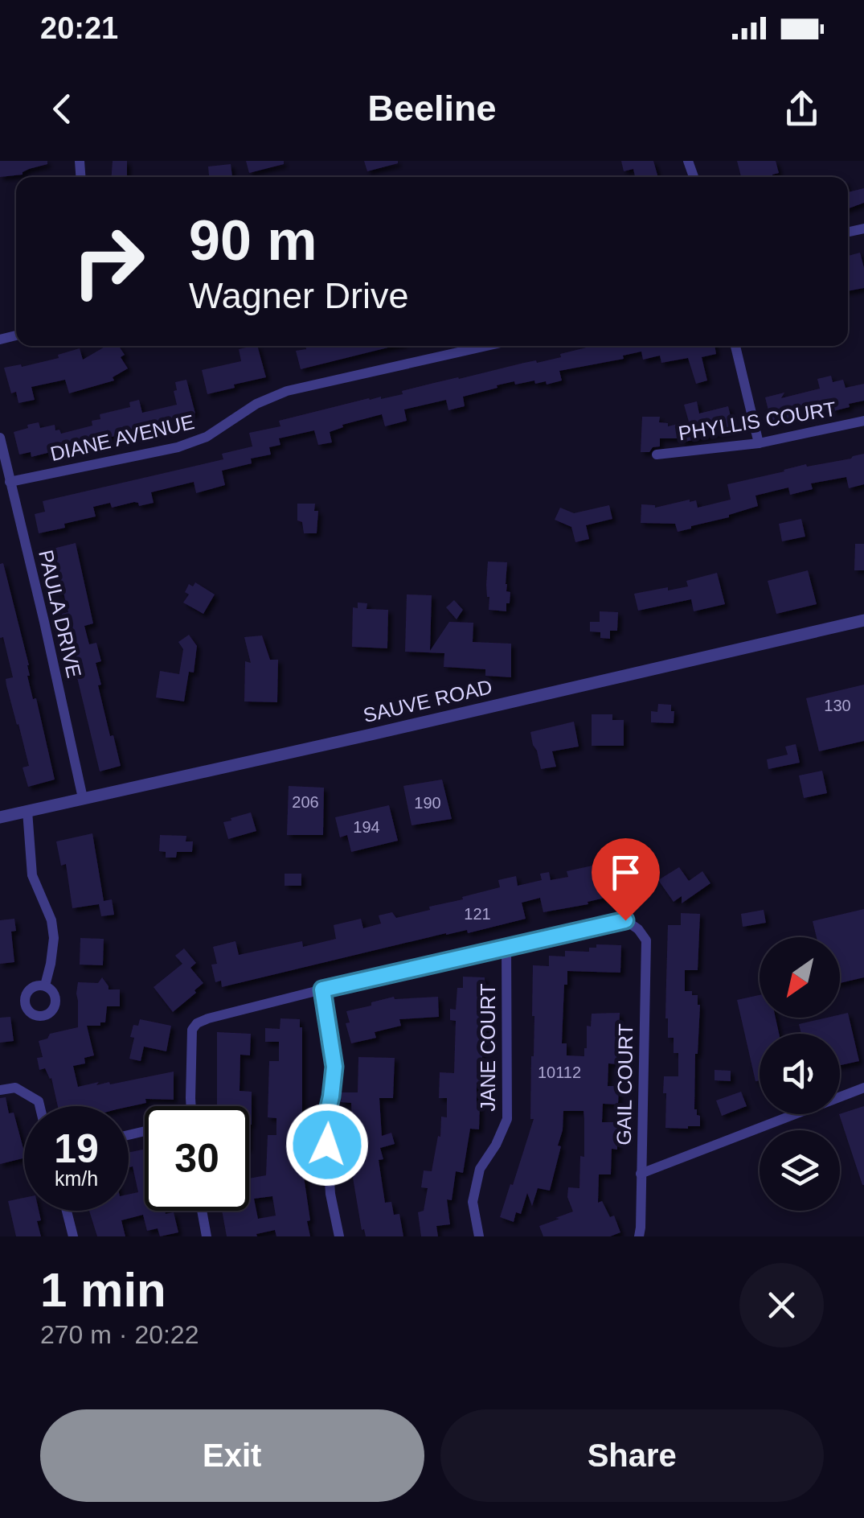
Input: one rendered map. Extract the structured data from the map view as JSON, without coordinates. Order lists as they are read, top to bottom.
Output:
{
  "streets": {
    "street": [
      "PHYLLIS COURT",
      "DIANE AVENUE",
      "PAULA DRIVE",
      "SAUVE ROAD",
      "JANE COURT",
      "GAIL COURT"
    ]
  },
  "crossings": [
    ["DIANE AVENUE", "PAULA DRIVE"],
    ["PAULA DRIVE", "SAUVE ROAD"],
    ["JANE COURT", "GAIL COURT"]
  ],
  "house_numbers": [
    "130",
    "206",
    "190",
    "194",
    "121",
    "10112"
  ],
  "north": "bottom left",
  "page": {
    "status": "20:21",
    "header": "Beeline",
    "turn": ["90 m", "Wagner Drive"],
    "speed": "19 km/h",
    "limit": "30",
    "heading": ["1 min", "270 m · 20:22"],
    "buttons": ["Exit", "Share"]
  }
}
